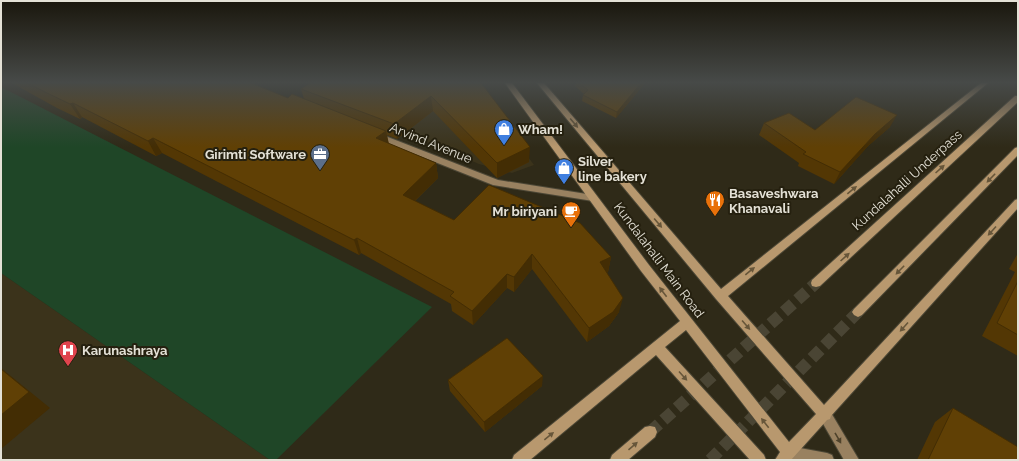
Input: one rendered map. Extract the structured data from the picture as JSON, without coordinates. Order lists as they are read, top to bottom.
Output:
{
  "streets": {
    "main road": ["Kundalahalli Underpass", "Kundalahalli Main Road"],
    "street": ["Arvind Avenue"]
  },
  "crossings": [
    ["Arvind Avenue", "Kundalahalli Main Road"]
  ],
  "places": {
    "shop": ["Wham!", "Silver line bakery"],
    "office": ["Girimti Software"],
    "restaurant": ["Basaveshwara Khanavali"],
    "cafe": ["Mr biriyani"],
    "hospital": ["Karunashraya"]
  }
}
